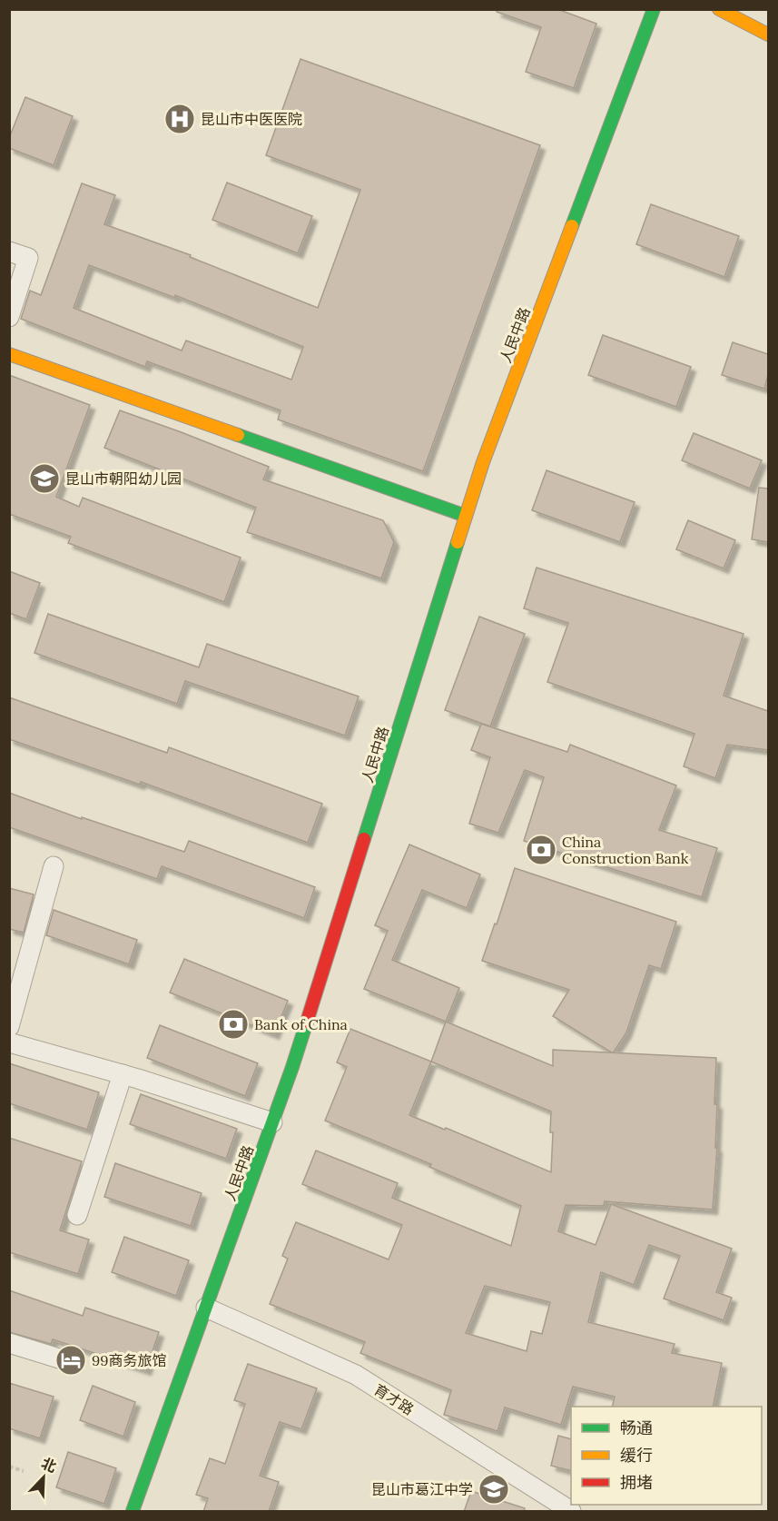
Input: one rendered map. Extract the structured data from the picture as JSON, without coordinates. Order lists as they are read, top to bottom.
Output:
{
  "streets": {
    "street": ["人民中路", "育才路"]
  },
  "crossings": [
    ["人民中路", "育才路"]
  ],
  "places": {
    "hospital": ["昆山市中医医院"],
    "school or university": ["昆山市朝阳幼儿园", "昆山市葛江中学"],
    "bank": ["China Construction Bank", "Bank of China"],
    "hotel": ["99商务旅馆"]
  },
  "legend": ["畅通", "缓行", "拥堵"],
  "north": "top right"
}
